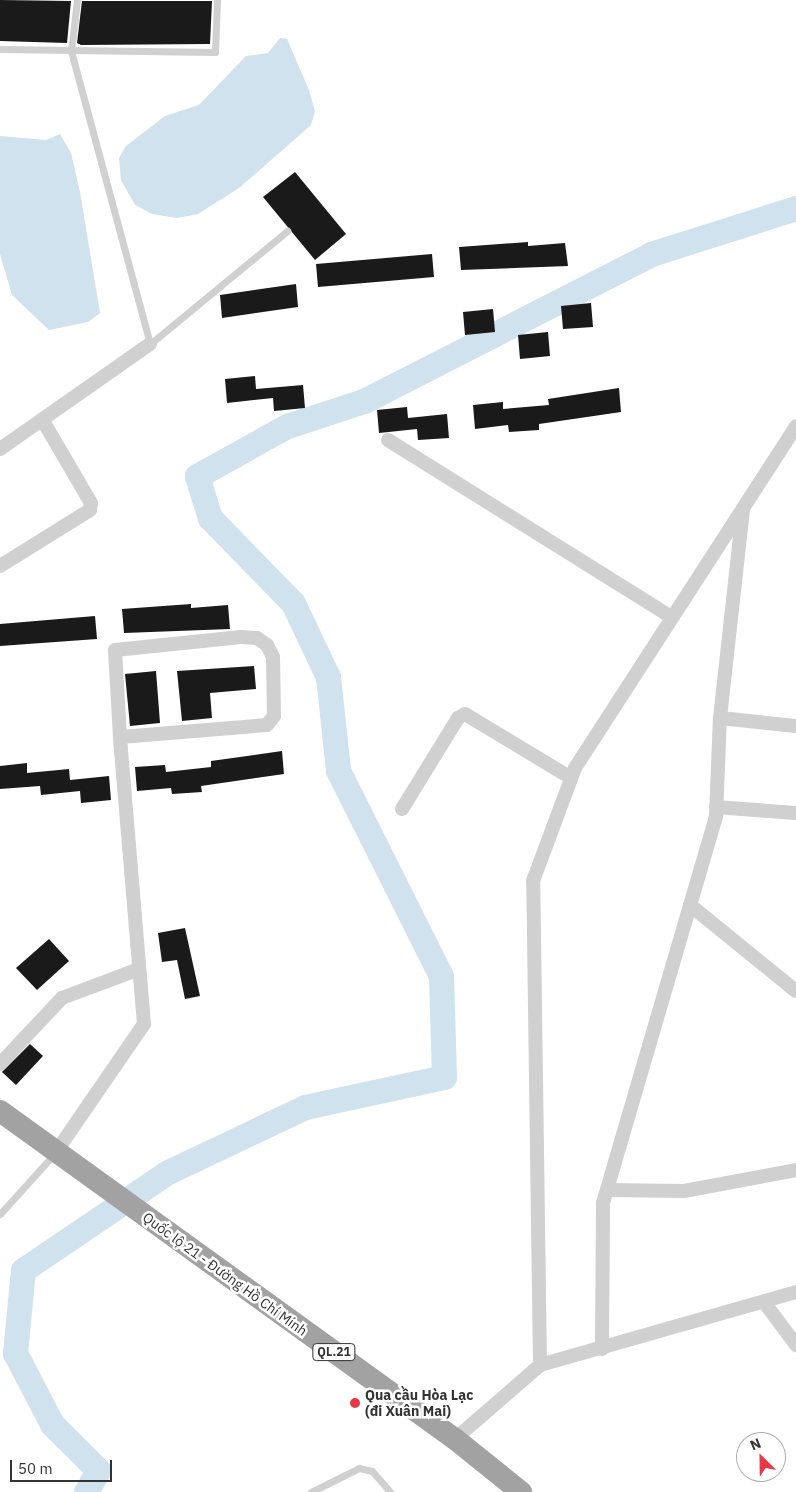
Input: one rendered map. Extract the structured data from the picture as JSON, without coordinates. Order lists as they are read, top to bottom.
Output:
{
  "streets": {
    "highway": ["Quốc lộ 21 - Đường Hồ Chí Minh", "QL.21"]
  },
  "places": ["Qua cầu Hòa Lạc (đi Xuân Mai)"],
  "scale_bar": "50 m",
  "north": "top left"
}
